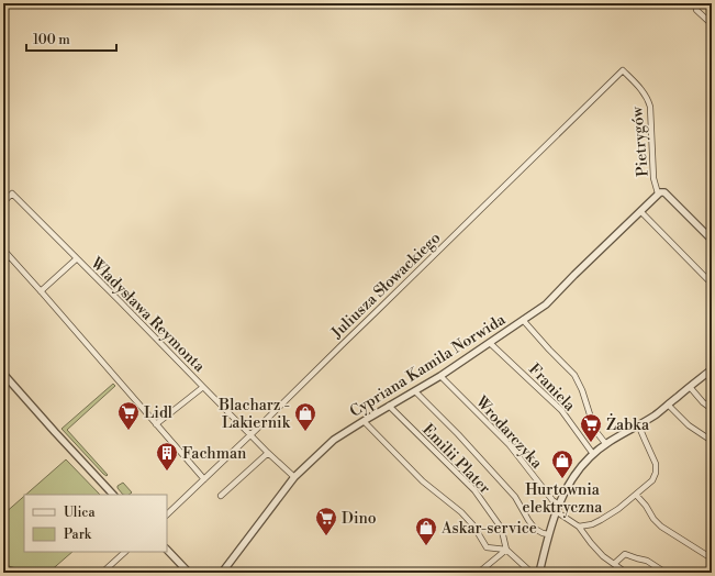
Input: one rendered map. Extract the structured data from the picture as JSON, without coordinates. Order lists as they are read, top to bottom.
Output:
{
  "streets": {
    "street": [
      "Pietrygów",
      "Juliusza Słowackiego",
      "Władysława Reymonta",
      "Cypriana Kamila Norwida",
      "Franiela",
      "Wrodarczyka",
      "Emilii Plater"
    ]
  },
  "crossings": [
    ["Pietrygów", "Juliusza Słowackiego"],
    ["Pietrygów", "Cypriana Kamila Norwida"],
    ["Juliusza Słowackiego", "Władysława Reymonta"],
    ["Władysława Reymonta", "Cypriana Kamila Norwida"],
    ["Cypriana Kamila Norwida", "Franiela"],
    ["Cypriana Kamila Norwida", "Wrodarczyka"],
    ["Cypriana Kamila Norwida", "Emilii Plater"]
  ],
  "places": {
    "supermarket": ["Lidl", "Żabka", "Dino"],
    "shop": ["Blacharz - Lakiernik", "Hurtownia elektryczna", "Askar-service"],
    "building": ["Fachman"]
  },
  "legend": ["Ulica", "Park"],
  "scale_bar": "100 m"
}
